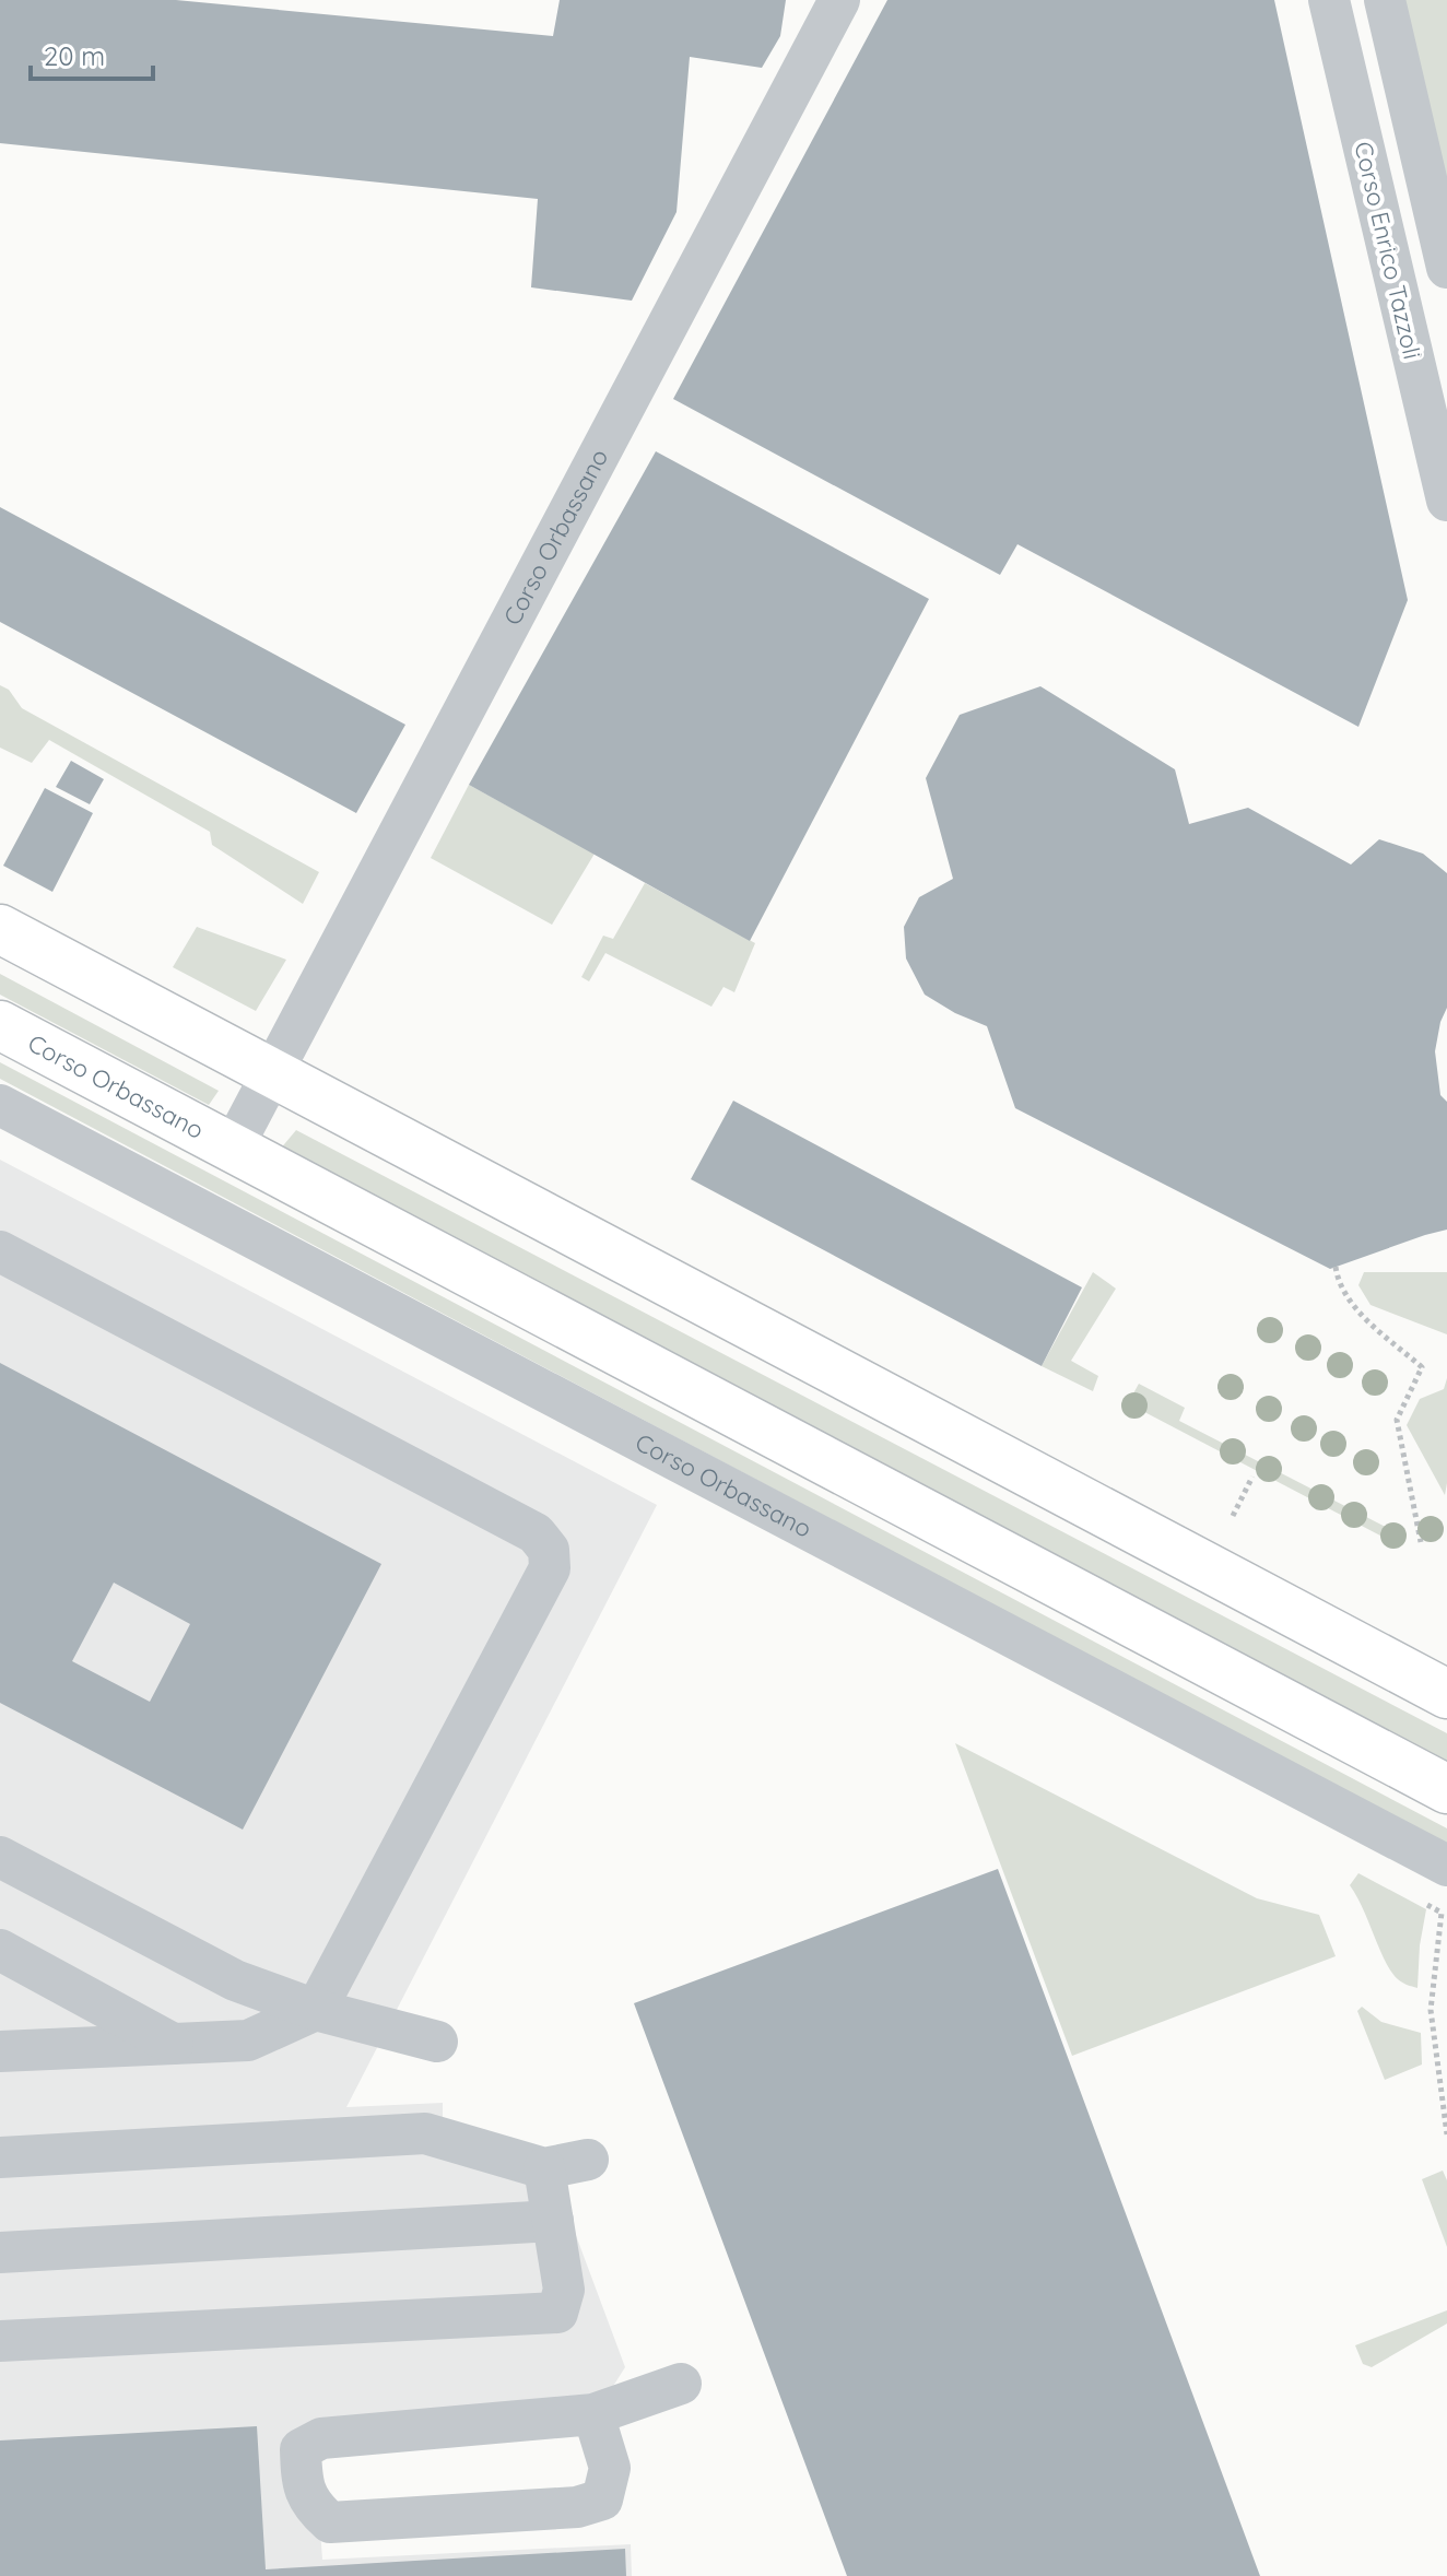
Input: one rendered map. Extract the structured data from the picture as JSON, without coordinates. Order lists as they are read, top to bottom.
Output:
{
  "streets": {
    "main road": ["Corso Orbassano"],
    "street": ["Corso Enrico Tazzoli"]
  },
  "scale_bar": "20 m"
}
